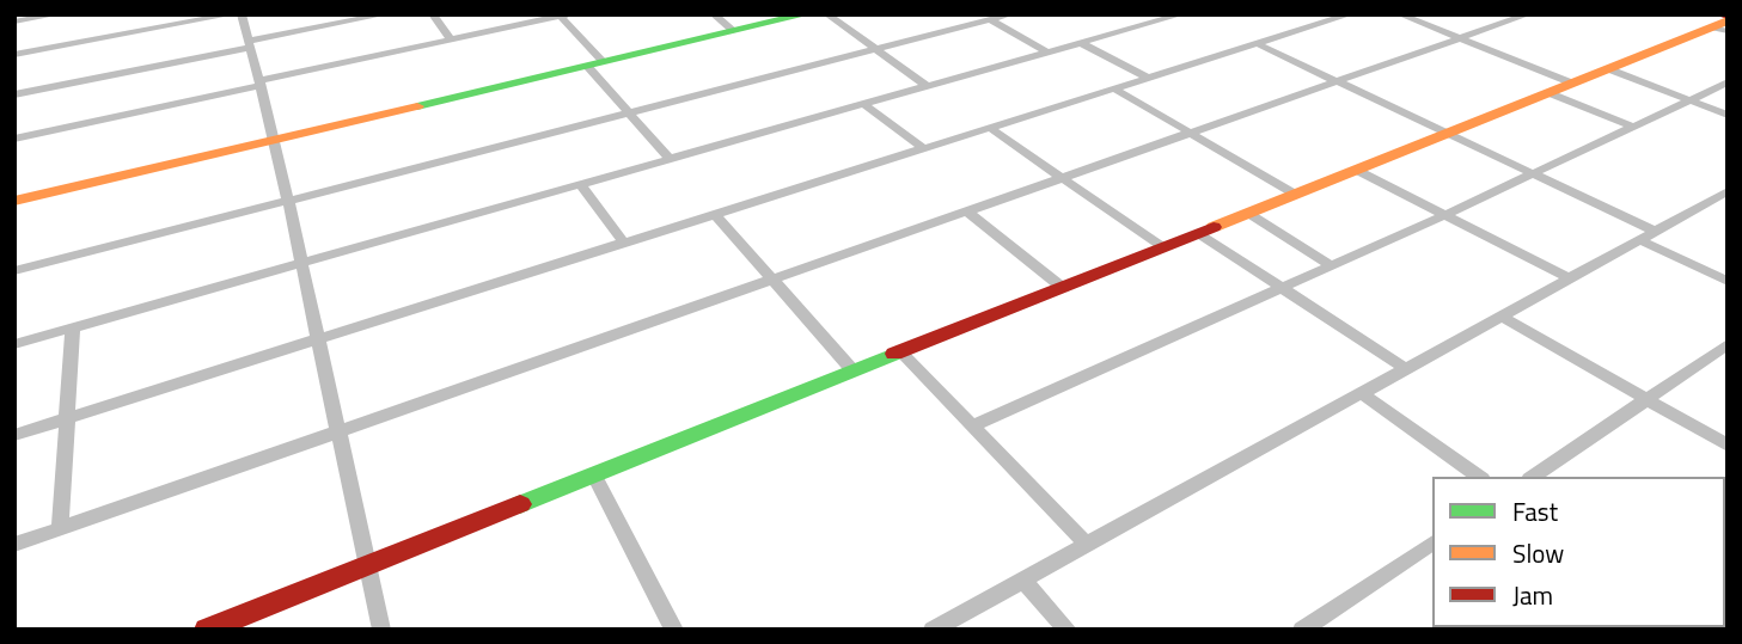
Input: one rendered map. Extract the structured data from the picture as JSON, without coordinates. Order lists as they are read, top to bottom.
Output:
{
  "legend": ["Fast", "Slow", "Jam"]
}
